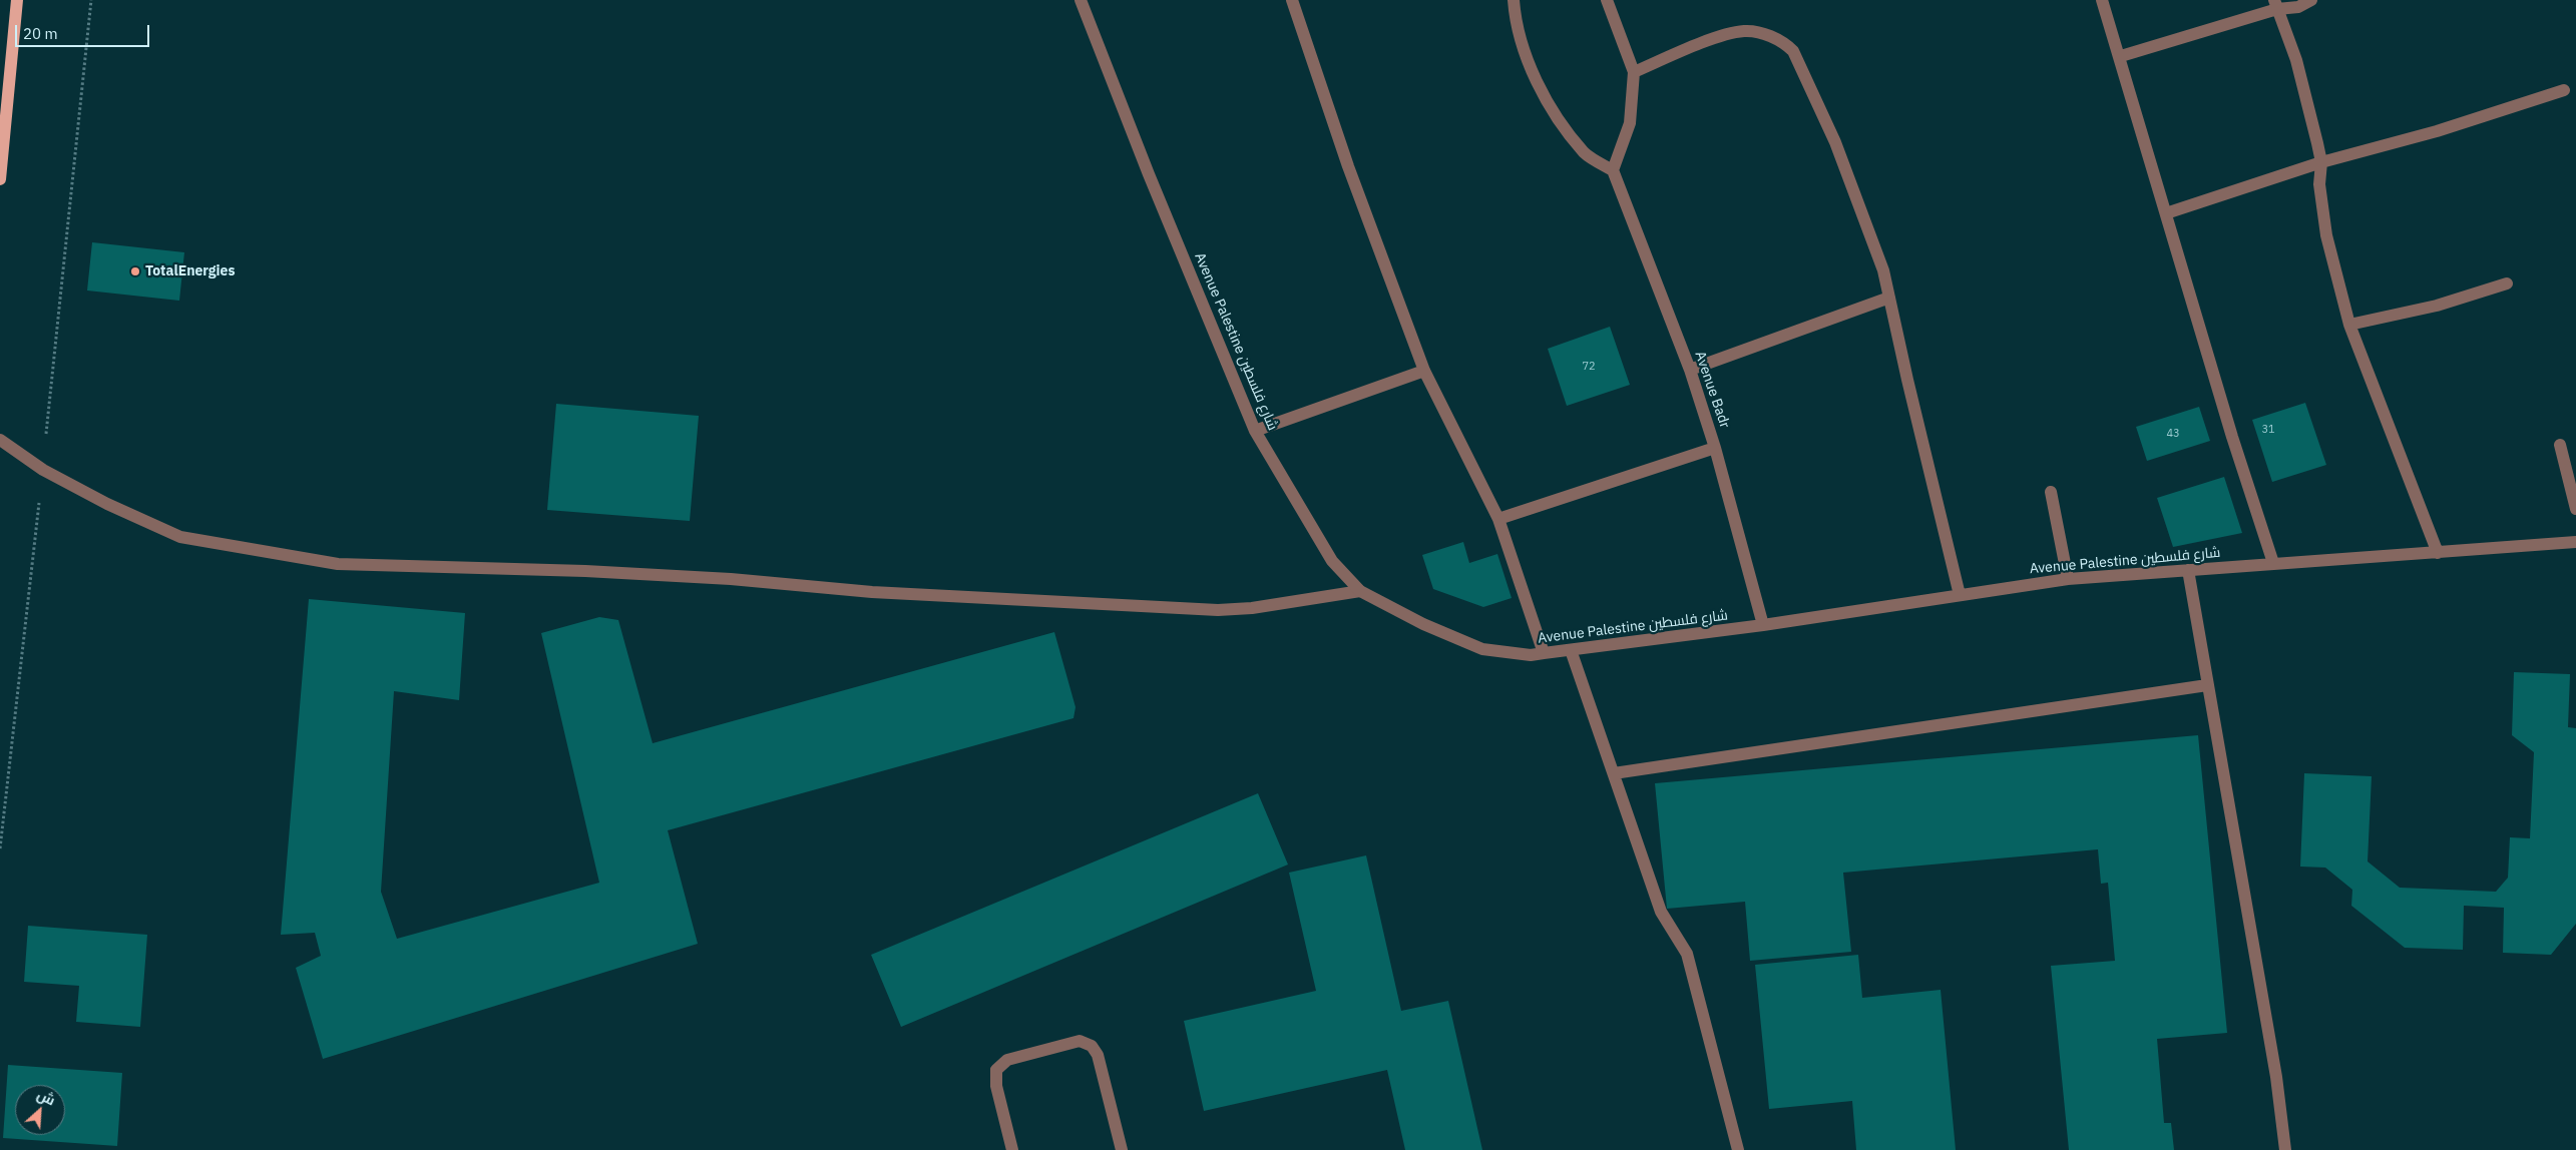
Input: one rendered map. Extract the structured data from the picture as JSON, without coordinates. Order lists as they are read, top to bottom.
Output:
{
  "streets": {
    "street": ["Avenue Palestine شارع فلسطين", "Avenue Badr"]
  },
  "crossings": [
    ["Avenue Palestine شارع فلسطين", "Avenue Badr"]
  ],
  "places": ["TotalEnergies"],
  "house_numbers": ["72", "31", "43"],
  "scale_bar": "20 m",
  "north": "top right"
}
